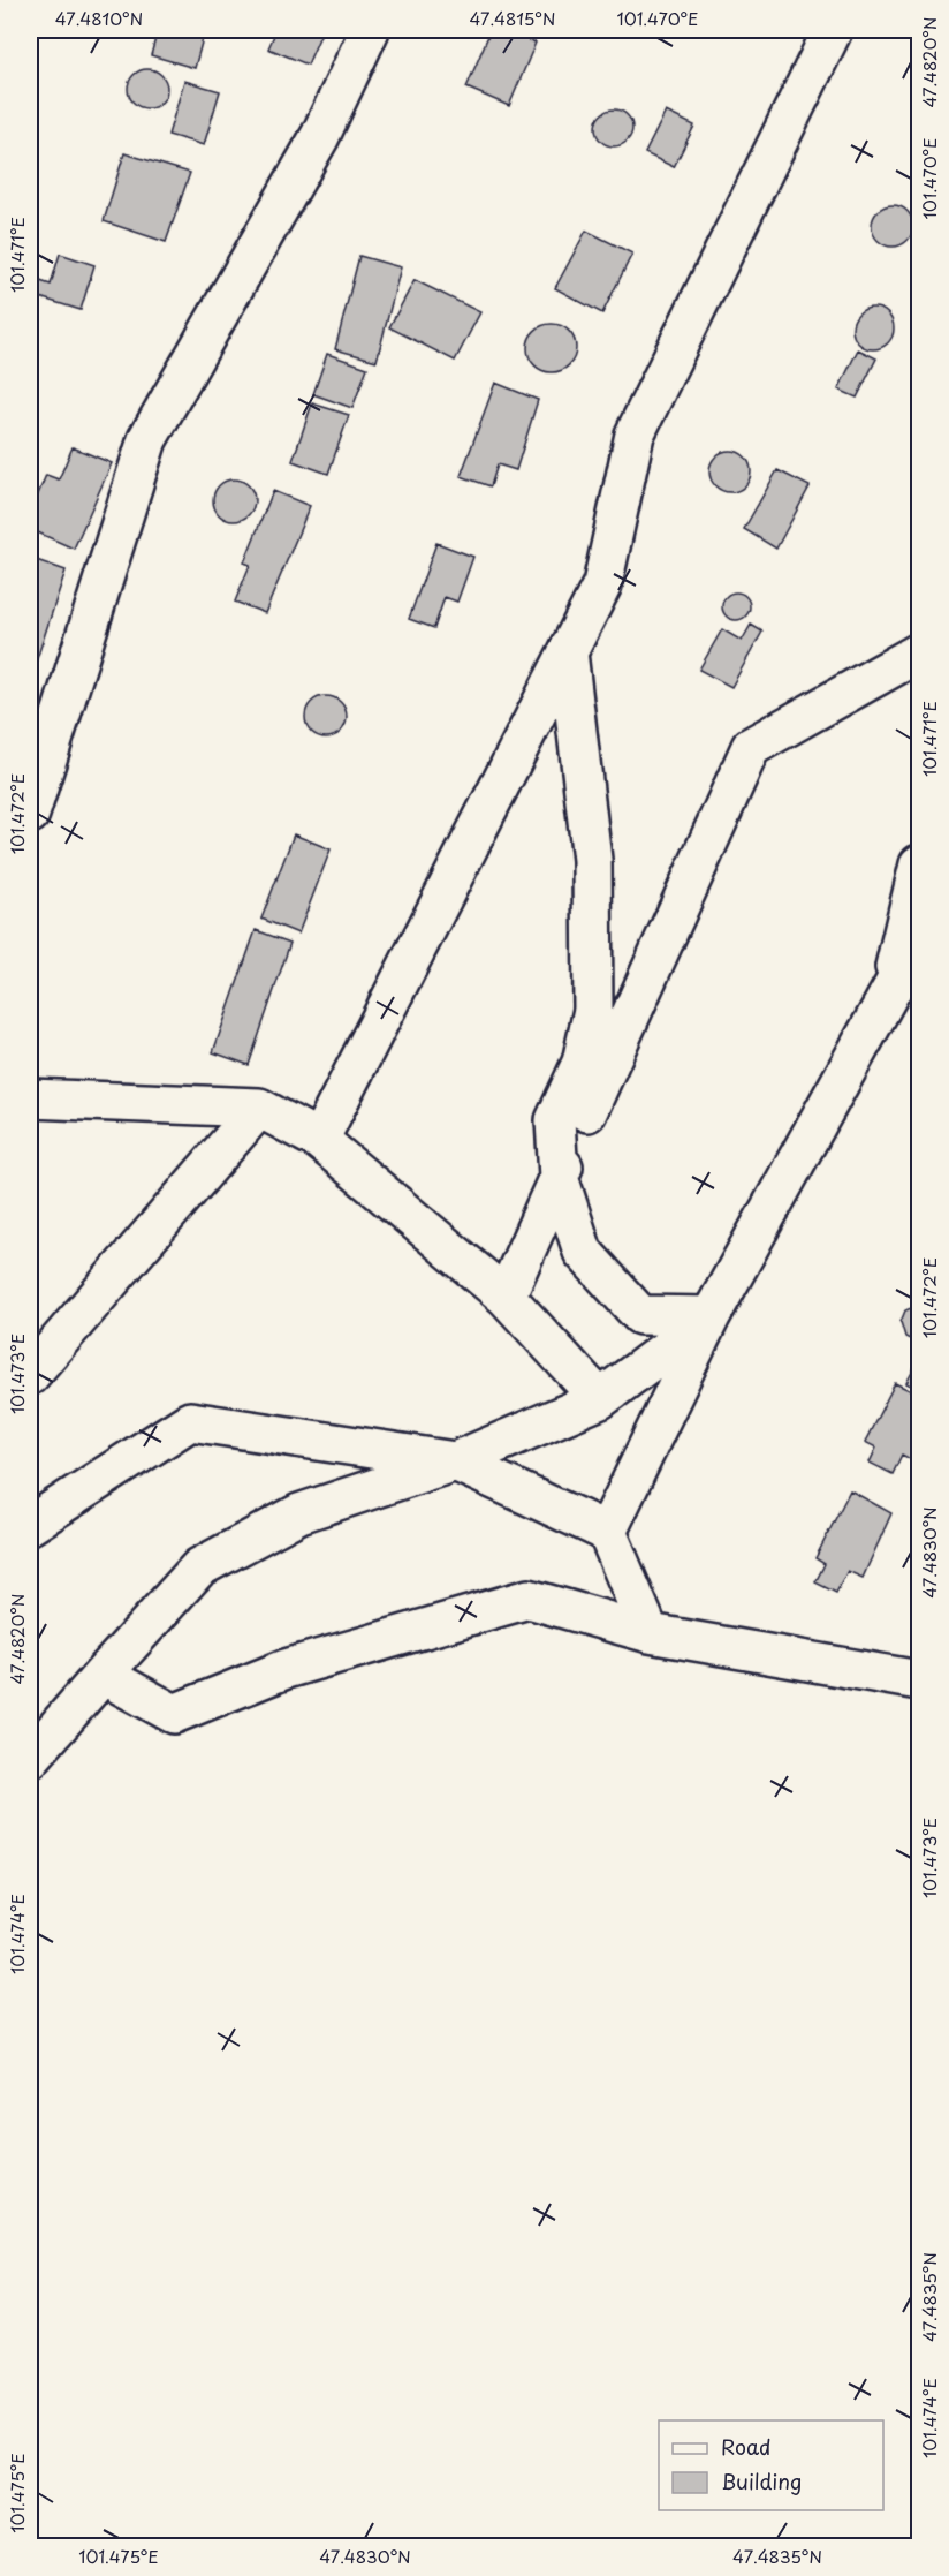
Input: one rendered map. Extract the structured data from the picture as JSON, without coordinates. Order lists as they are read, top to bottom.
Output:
{
  "legend": ["Road", "Building"],
  "coordinates": [
    "47.4810°N",
    "47.4815°N",
    "101.470°E",
    "47.4820°N",
    "101.471°E",
    "101.472°E",
    "101.473°E",
    "47.4830°N",
    "101.474°E",
    "47.4835°N",
    "101.475°E"
  ]
}
